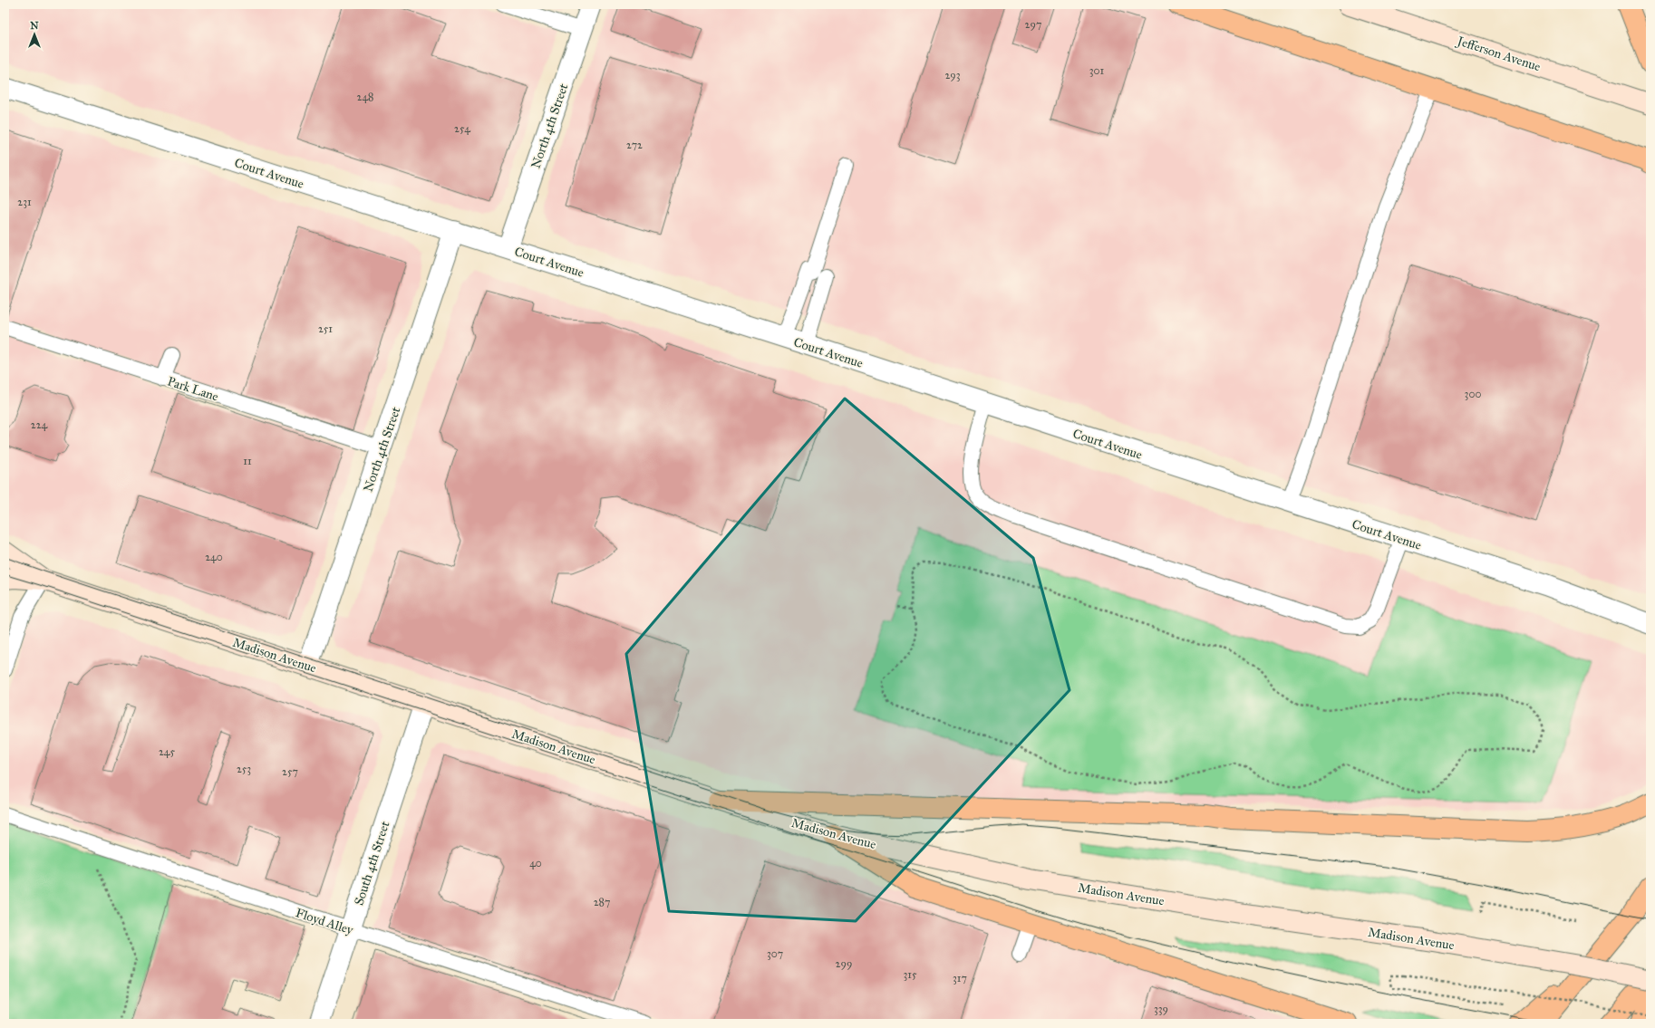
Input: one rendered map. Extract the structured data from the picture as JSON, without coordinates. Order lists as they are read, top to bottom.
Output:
{
  "streets": {
    "street": [
      "Jefferson Avenue",
      "North 4th Street",
      "Court Avenue",
      "Madison Avenue",
      "South 4th Street"
    ],
    "lane": ["Park Lane", "Floyd Alley"]
  },
  "crossings": [
    ["North 4th Street", "Court Avenue"],
    ["North 4th Street", "Park Lane"],
    ["North 4th Street", "Madison Avenue"],
    ["Madison Avenue", "South 4th Street"],
    ["South 4th Street", "Floyd Alley"]
  ],
  "house_numbers": [
    "297",
    "301",
    "293",
    "248",
    "254",
    "272",
    "231",
    "251",
    "300",
    "224",
    "11",
    "240",
    "245",
    "253",
    "257",
    "40",
    "287",
    "307",
    "299",
    "315",
    "317",
    "339"
  ],
  "north": "top"
}
